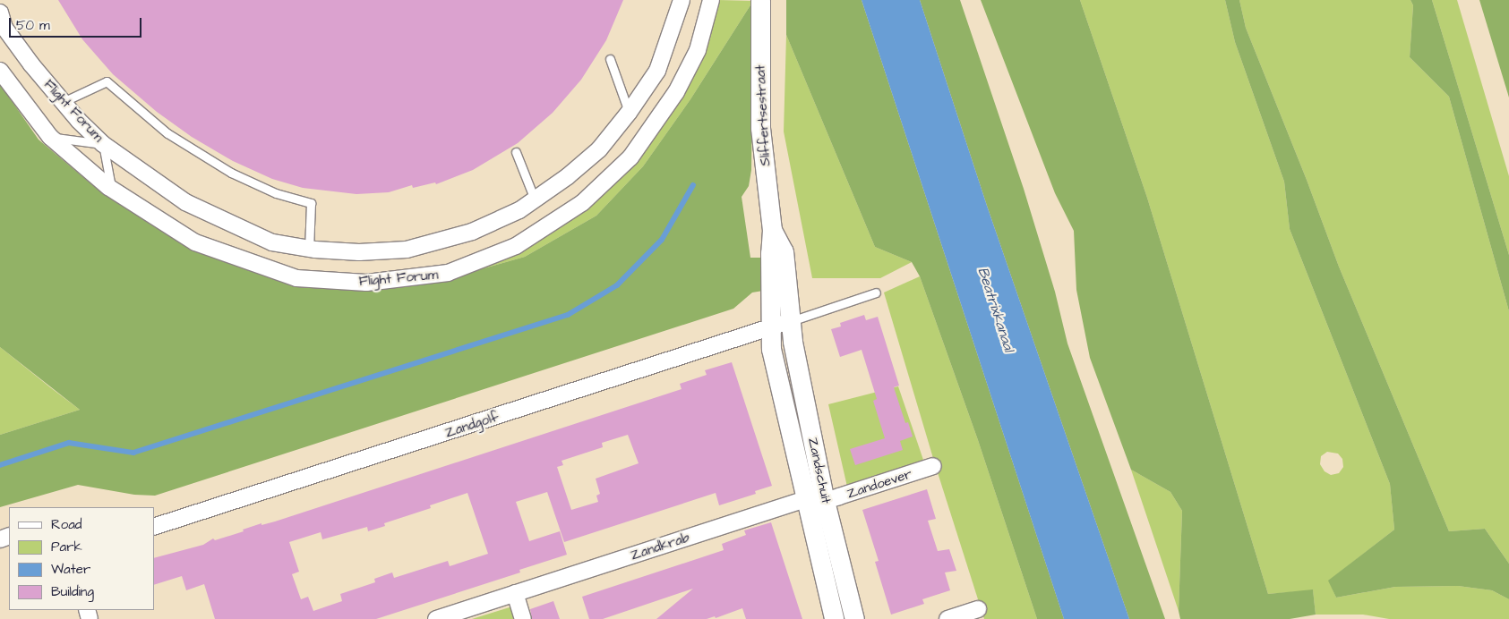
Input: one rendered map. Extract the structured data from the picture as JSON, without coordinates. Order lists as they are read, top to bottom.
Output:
{
  "streets": {
    "street": [
      "Flight Forum",
      "Sliffertsestraat",
      "Zandgolf",
      "Zandschuit",
      "Zandoever",
      "Zandkrab"
    ]
  },
  "crossings": [
    ["Sliffertsestraat", "Zandgolf"],
    ["Sliffertsestraat", "Zandschuit"],
    ["Zandgolf", "Zandschuit"],
    ["Zandschuit", "Zandoever"],
    ["Zandschuit", "Zandkrab"]
  ],
  "water": ["Beatrixkanaal"],
  "legend": [
    "Road",
    "Park",
    "Water",
    "Building"
  ],
  "scale_bar": "50 m"
}
